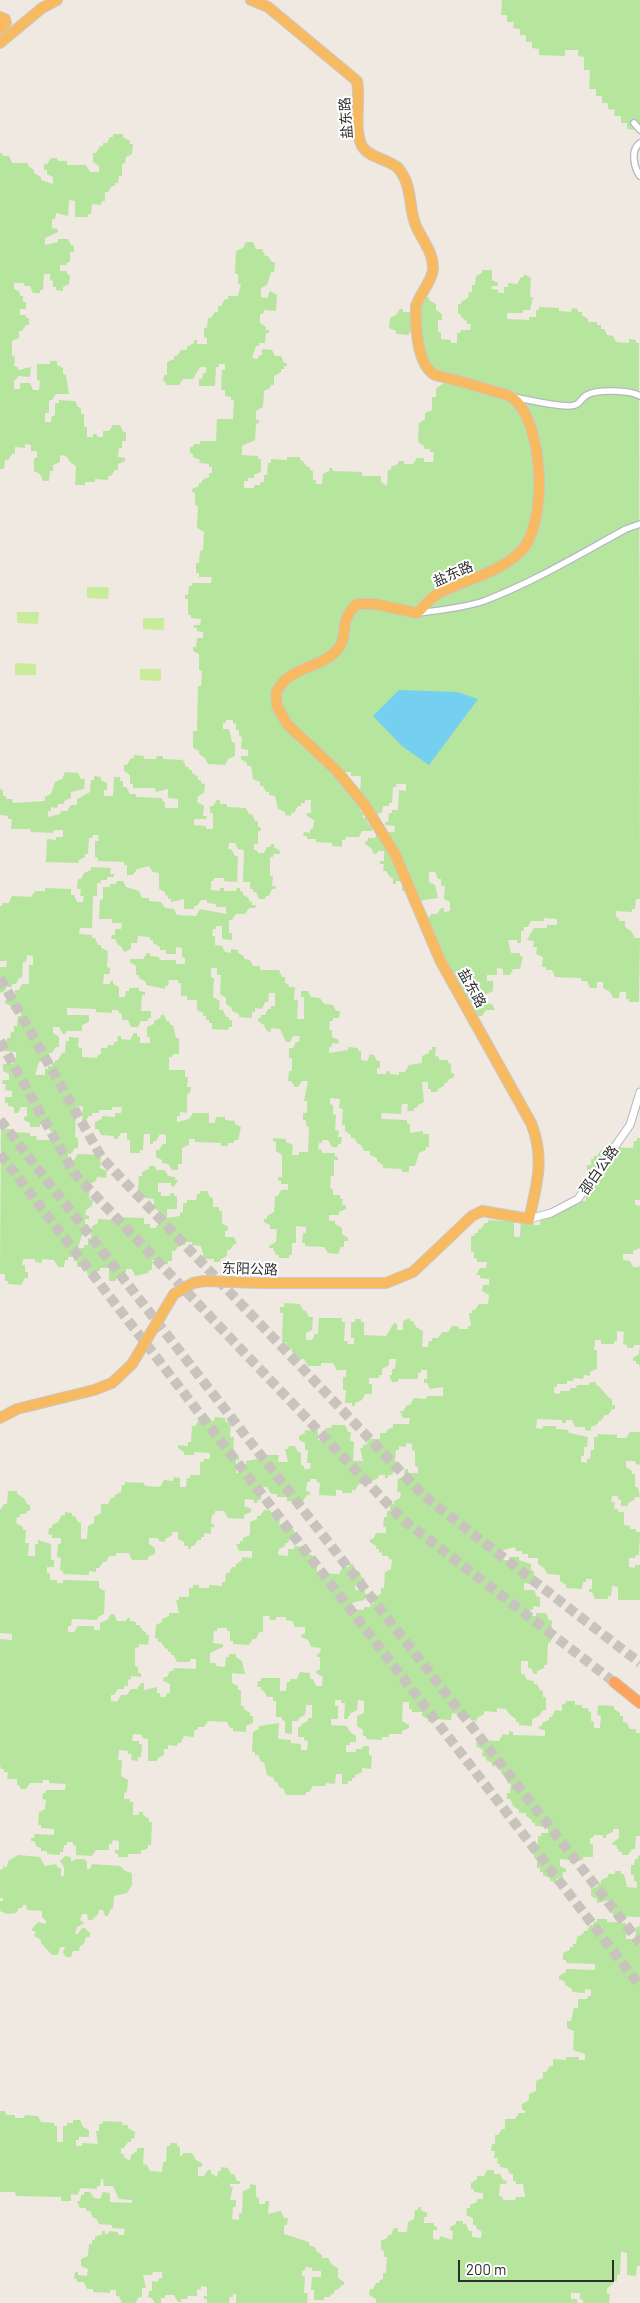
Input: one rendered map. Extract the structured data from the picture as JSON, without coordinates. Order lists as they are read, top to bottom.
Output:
{
  "streets": {
    "highway": ["盐东路", "东阳公路"],
    "street": ["邵白公路"]
  },
  "crossings": [
    ["盐东路", "邵白公路"],
    ["盐东路", "东阳公路"],
    ["邵白公路", "东阳公路"]
  ],
  "scale_bar": "200 m"
}
